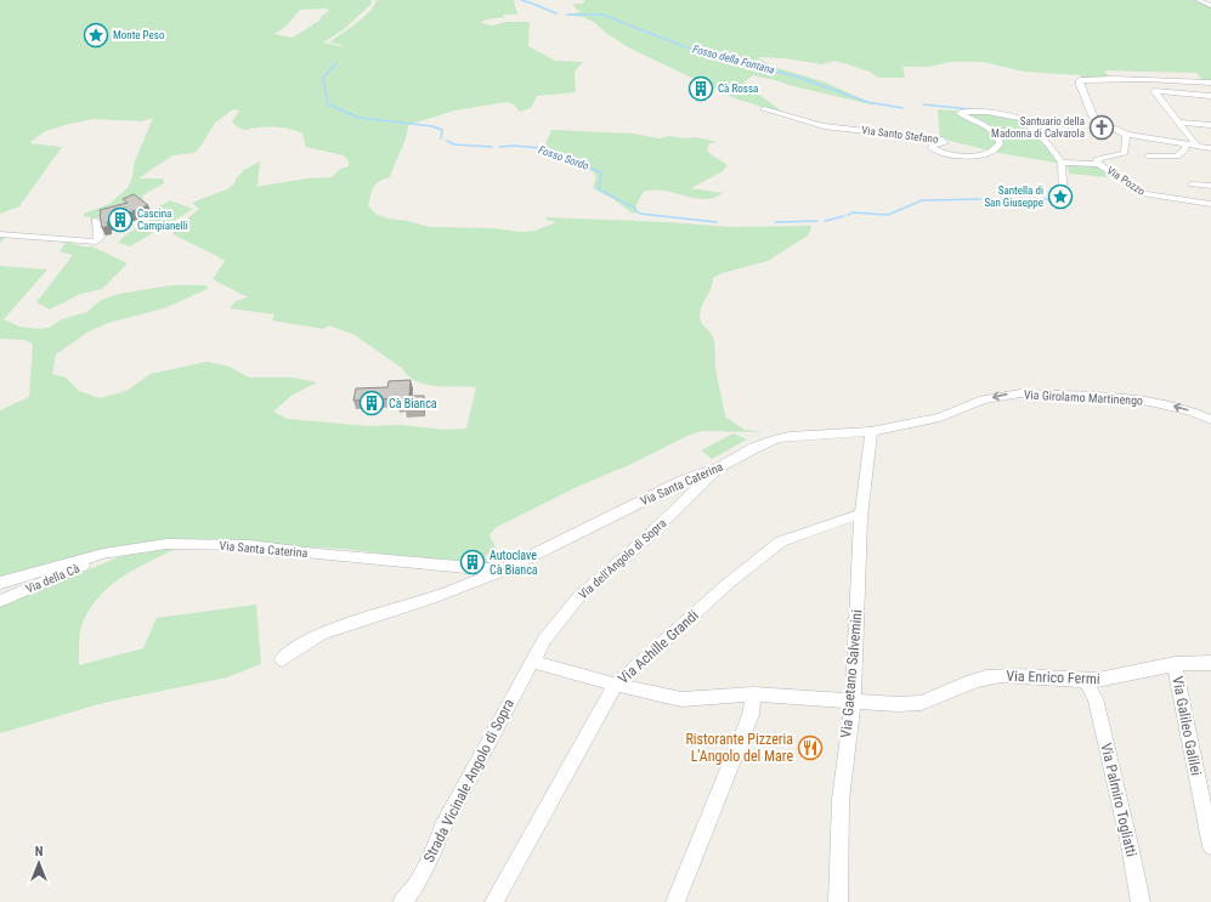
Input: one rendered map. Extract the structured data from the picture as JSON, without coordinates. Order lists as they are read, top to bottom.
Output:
{
  "streets": {
    "street": [
      "Via Santo Stefano",
      "Via Pozzo",
      "Via Girolamo Martinengo",
      "Via Santa Caterina",
      "Via dell'Angolo di Sopra",
      "Via della Cà",
      "Via Achille Grandi",
      "Via Gaetano Salvemini",
      "Via Enrico Fermi",
      "Via Galileo Galilei",
      "Strada Vicinale Angolo di Sopra",
      "Via Palmiro Togliatti"
    ]
  },
  "crossings": [
    ["Via Santo Stefano", "Via Pozzo"],
    ["Via Girolamo Martinengo", "Via Santa Caterina"],
    ["Via Girolamo Martinengo", "Via Gaetano Salvemini"],
    ["Via Santa Caterina", "Via dell'Angolo di Sopra"],
    ["Via Santa Caterina", "Via della Cà"],
    ["Via Santa Caterina", "Via Gaetano Salvemini"],
    ["Via dell'Angolo di Sopra", "Via Enrico Fermi"],
    ["Via dell'Angolo di Sopra", "Strada Vicinale Angolo di Sopra"],
    ["Via Achille Grandi", "Via Gaetano Salvemini"],
    ["Via Achille Grandi", "Via Enrico Fermi"],
    ["Via Gaetano Salvemini", "Via Enrico Fermi"],
    ["Via Enrico Fermi", "Via Galileo Galilei"],
    ["Via Enrico Fermi", "Strada Vicinale Angolo di Sopra"],
    ["Via Enrico Fermi", "Via Palmiro Togliatti"]
  ],
  "one_way": ["Via Girolamo Martinengo"],
  "water": ["Fosso della Fontana", "Fosso Sordo"],
  "places": {
    "place": ["Monte Peso", "Santella di San Giuseppe"],
    "building": [
      "Cà Rossa",
      "Cascina Campianelli",
      "Cà Bianca",
      "Autoclave Cà Bianca"
    ],
    "church": ["Santuario della Madonna di Calvarola"],
    "restaurant": ["Ristorante Pizzeria L'Angolo del Mare"]
  },
  "north": "top"
}
